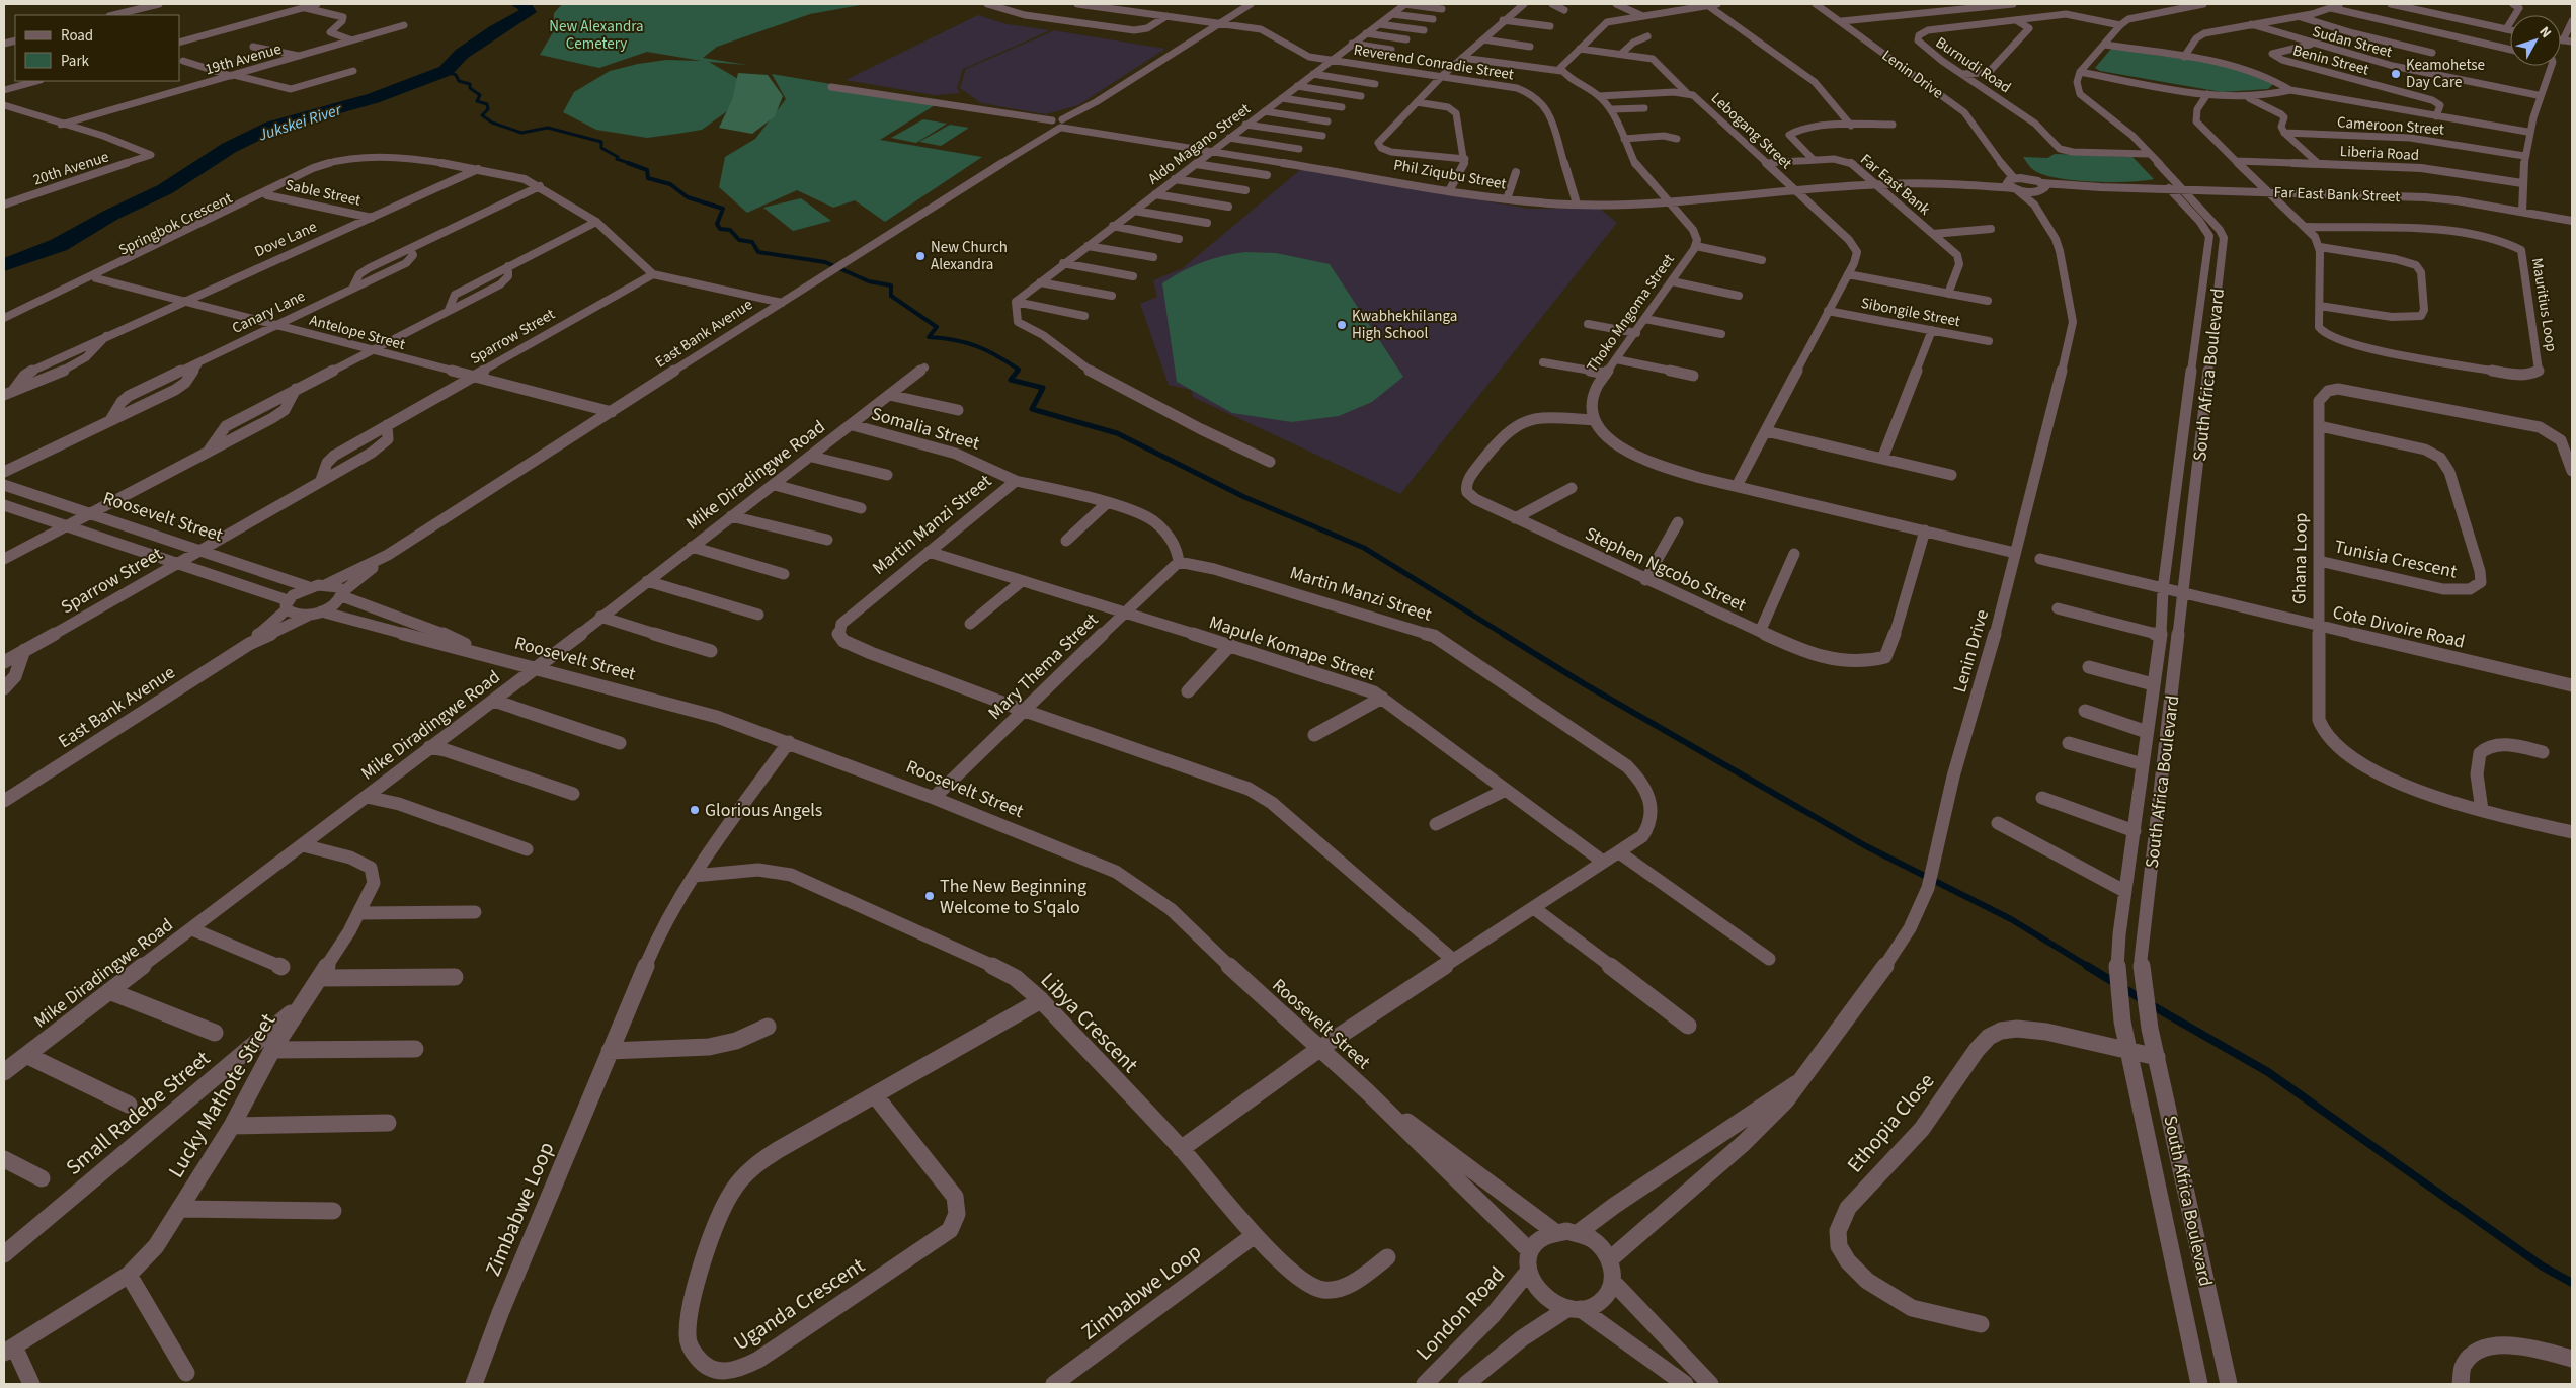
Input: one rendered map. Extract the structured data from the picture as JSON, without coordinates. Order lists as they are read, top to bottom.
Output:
{
  "streets": {
    "street": [
      "Sudan Street",
      "19th Avenue",
      "Benin Street",
      "Reverend Conradie Street",
      "Burnudi Road",
      "Lenin Drive",
      "Cameroon Street",
      "Lebogang Street",
      "Aldo Magano Street",
      "Liberia Road",
      "20th Avenue",
      "Phil Ziqubu Street",
      "Far East Bank",
      "Sable Street",
      "Far East Bank Street",
      "Springbok Crescent",
      "Dove Lane",
      "Mauritius Loop",
      "Canary Lane",
      "Sibongile Street",
      "Thoko Mngoma Street",
      "Antelope Street",
      "East Bank Avenue",
      "Sparrow Street",
      "South Africa Boulevard",
      "Somalia Street",
      "Mike Diradingwe Road",
      "Roosevelt Street",
      "Martin Manzi Street",
      "Ghana Loop",
      "Tunisia Crescent",
      "Stephen Ngcobo Street",
      "Cote Divoire Road",
      "Mapule Komape Street",
      "Mary Thema Street",
      "Libya Crescent",
      "Lucky Mathote Street",
      "Small Radebe Street",
      "Ethopia Close",
      "Zimbabwe Loop",
      "Uganda Crescent",
      "London Road"
    ]
  },
  "crossings": [
    ["Sudan Street", "Benin Street"],
    ["19th Avenue", "20th Avenue"],
    ["Reverend Conradie Street", "Aldo Magano Street"],
    ["Reverend Conradie Street", "Phil Ziqubu Street"],
    ["Reverend Conradie Street", "East Bank Avenue"],
    ["Burnudi Road", "South Africa Boulevard"],
    ["Lenin Drive", "Phil Ziqubu Street"],
    ["Lenin Drive", "Roosevelt Street"],
    ["Lenin Drive", "London Road"],
    ["Lebogang Street", "Phil Ziqubu Street"],
    ["Lebogang Street", "Far East Bank"],
    ["Lebogang Street", "Thoko Mngoma Street"],
    ["Aldo Magano Street", "Phil Ziqubu Street"],
    ["Phil Ziqubu Street", "Far East Bank"],
    ["Phil Ziqubu Street", "Far East Bank Street"],
    ["Phil Ziqubu Street", "Thoko Mngoma Street"],
    ["Phil Ziqubu Street", "East Bank Avenue"],
    ["Sable Street", "Springbok Crescent"],
    ["Sable Street", "Dove Lane"],
    ["Far East Bank Street", "South Africa Boulevard"],
    ["Springbok Crescent", "Dove Lane"],
    ["Springbok Crescent", "Canary Lane"],
    ["Springbok Crescent", "Antelope Street"],
    ["Springbok Crescent", "Sparrow Street"],
    ["Dove Lane", "Antelope Street"],
    ["Canary Lane", "Antelope Street"],
    ["Thoko Mngoma Street", "Stephen Ngcobo Street"],
    ["Antelope Street", "East Bank Avenue"],
    ["Antelope Street", "Sparrow Street"],
    ["East Bank Avenue", "Roosevelt Street"],
    ["Sparrow Street", "Roosevelt Street"],
    ["South Africa Boulevard", "Cote Divoire Road"],
    ["South Africa Boulevard", "Ethopia Close"],
    ["Somalia Street", "Mike Diradingwe Road"],
    ["Somalia Street", "Martin Manzi Street"],
    ["Mike Diradingwe Road", "Roosevelt Street"],
    ["Mike Diradingwe Road", "Lucky Mathote Street"],
    ["Roosevelt Street", "Martin Manzi Street"],
    ["Roosevelt Street", "Mary Thema Street"],
    ["Roosevelt Street", "Zimbabwe Loop"],
    ["Roosevelt Street", "London Road"],
    ["Martin Manzi Street", "Mapule Komape Street"],
    ["Martin Manzi Street", "Mary Thema Street"],
    ["Ghana Loop", "Tunisia Crescent"],
    ["Ghana Loop", "Cote Divoire Road"],
    ["Mapule Komape Street", "Mary Thema Street"],
    ["Libya Crescent", "Zimbabwe Loop"],
    ["Libya Crescent", "Uganda Crescent"],
    ["Lucky Mathote Street", "Small Radebe Street"]
  ],
  "water": ["Jukskei River"],
  "parks": ["New Alexandra Cemetery"],
  "places": [
    "Keamohetse Day Care",
    "New Church Alexandra",
    "Kwabhekhilanga High School",
    "Glorious Angels",
    "The New Beginning Welcome to S'qalo"
  ],
  "legend": ["Road", "Park"],
  "north": "top right"
}
